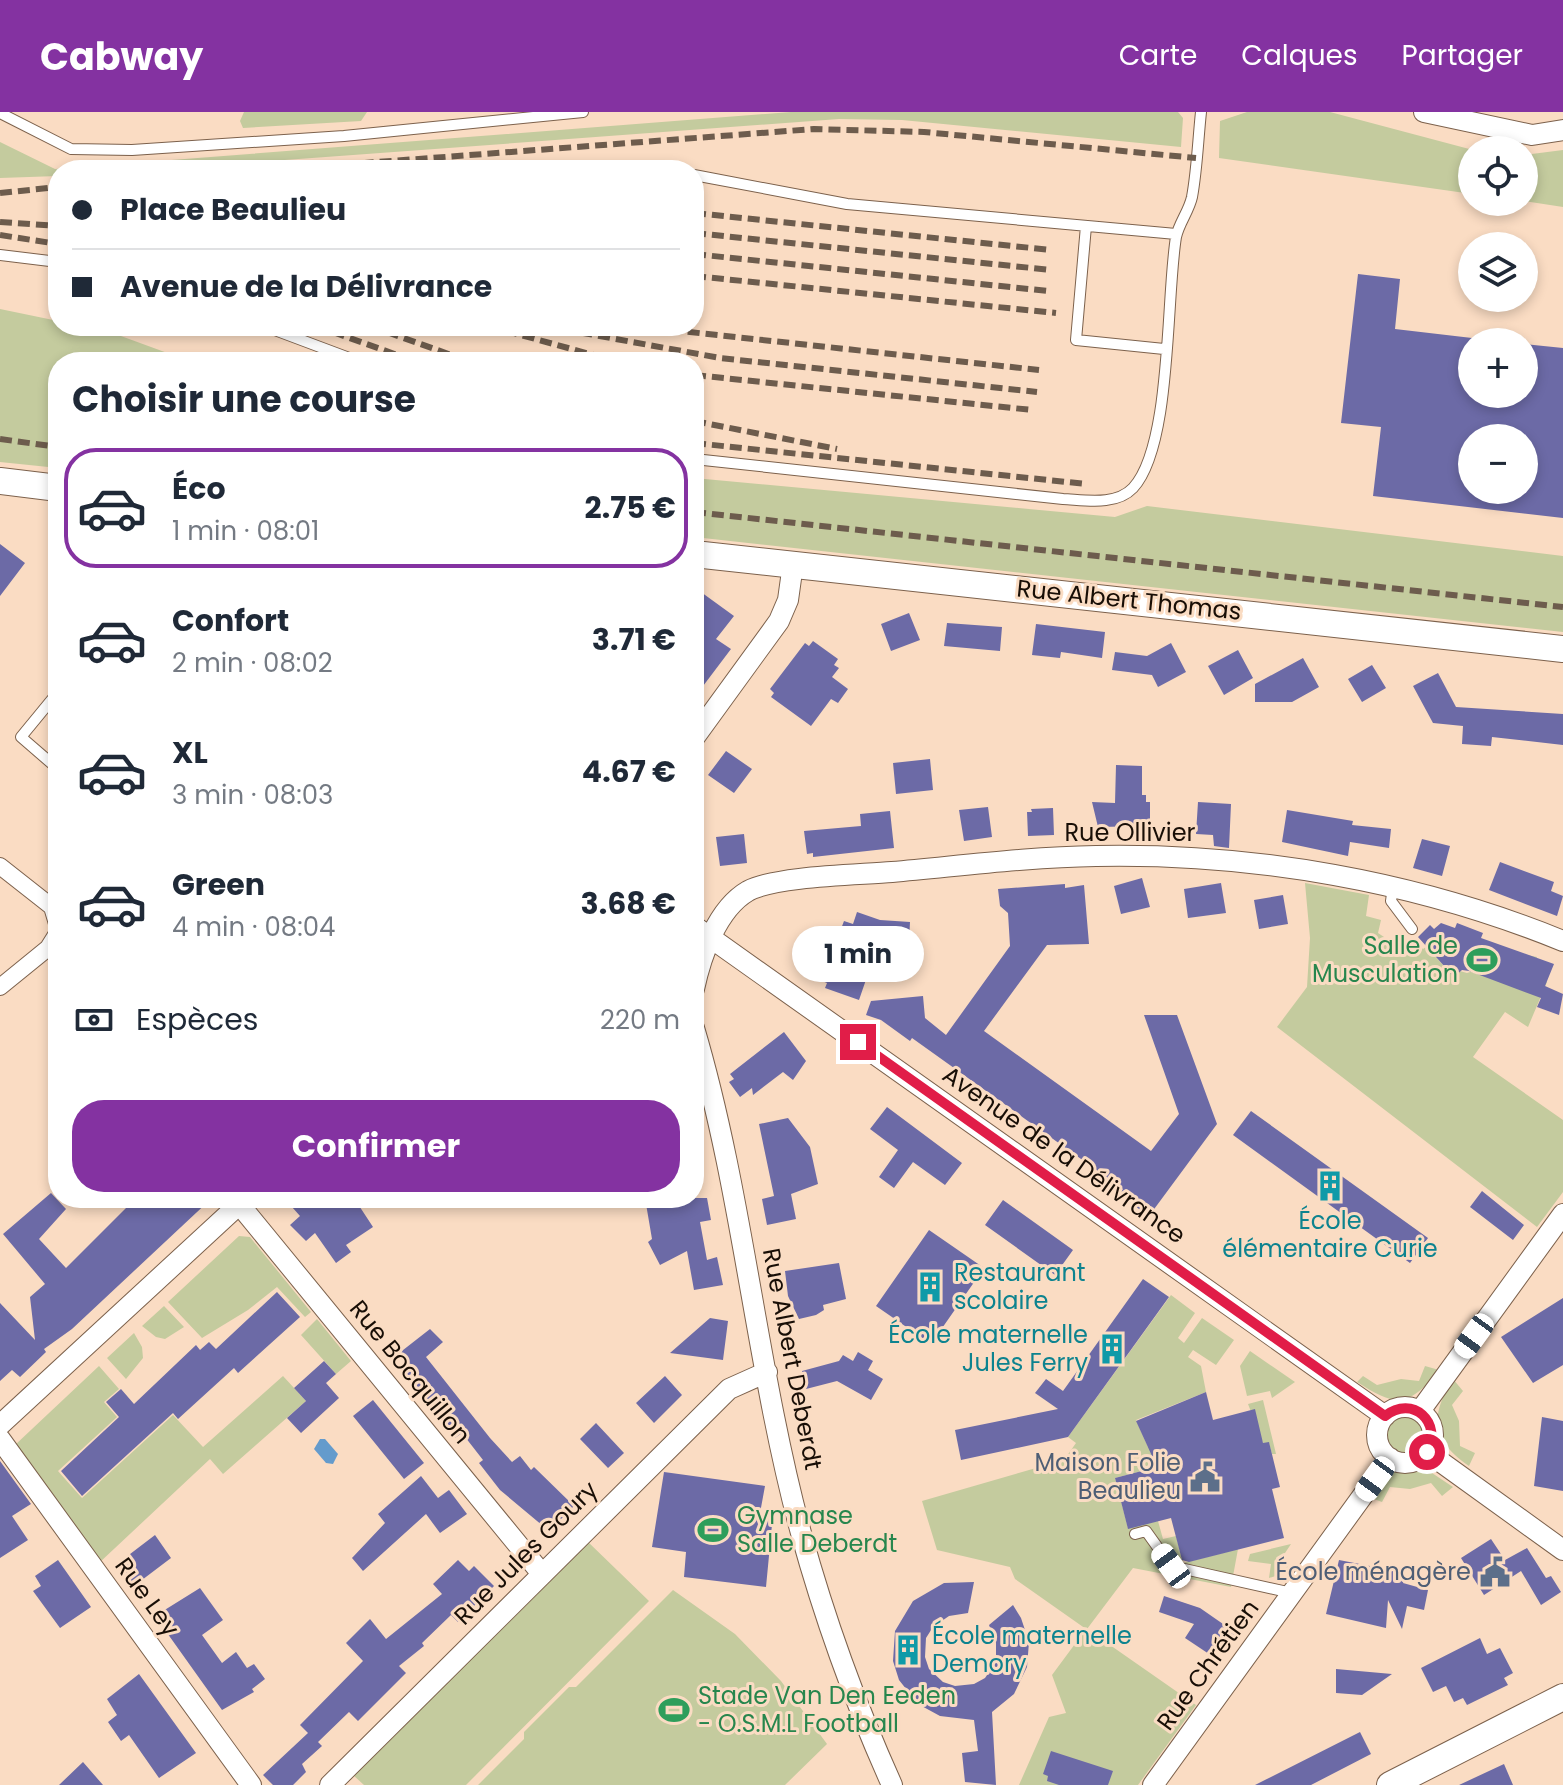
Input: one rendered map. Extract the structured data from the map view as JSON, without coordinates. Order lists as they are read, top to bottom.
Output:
{
  "streets": {
    "street": [
      "Rue Albert Thomas",
      "Rue Ollivier",
      "Avenue de la Délivrance",
      "Rue Albert Deberdt",
      "Rue Bocquillon",
      "Rue Jules Goury",
      "Rue Ley",
      "Rue Chrétien"
    ]
  },
  "crossings": [
    ["Rue Ollivier", "Avenue de la Délivrance"],
    ["Avenue de la Délivrance", "Rue Chrétien"],
    ["Rue Albert Deberdt", "Rue Jules Goury"],
    ["Rue Bocquillon", "Rue Jules Goury"]
  ],
  "places": {
    "sports": ["Salle de Musculation", "Gymnase Salle Deberdt", "Stade Van Den Eeden - O.S.M.L Football"],
    "building": [
      "École élémentaire Curie",
      "Restaurant scolaire",
      "École maternelle Jules Ferry",
      "École maternelle Demory"
    ],
    "public building": ["Maison Folie Beaulieu", "École ménagère"]
  },
  "page": {
    "header": "Cabway",
    "nav": ["Carte", "Calques", "Partager"],
    "map_buttons": ["+", "−"],
    "banner": ["Place Beaulieu", "Avenue de la Délivrance"],
    "heading": "Choisir une course",
    "list": [
      {
        "name": "Éco",
        "note": "1 min · 08:01",
        "value": "2.75 €"
      },
      {
        "name": "Confort",
        "note": "2 min · 08:02",
        "value": "3.71 €"
      },
      {
        "name": "XL",
        "note": "3 min · 08:03",
        "value": "4.67 €"
      },
      {
        "name": "Green",
        "note": "4 min · 08:04",
        "value": "3.68 €"
      }
    ],
    "bubble": "1 min",
    "pay": ["Espèces", "220 m"],
    "buttons": "Confirmer"
  }
}
